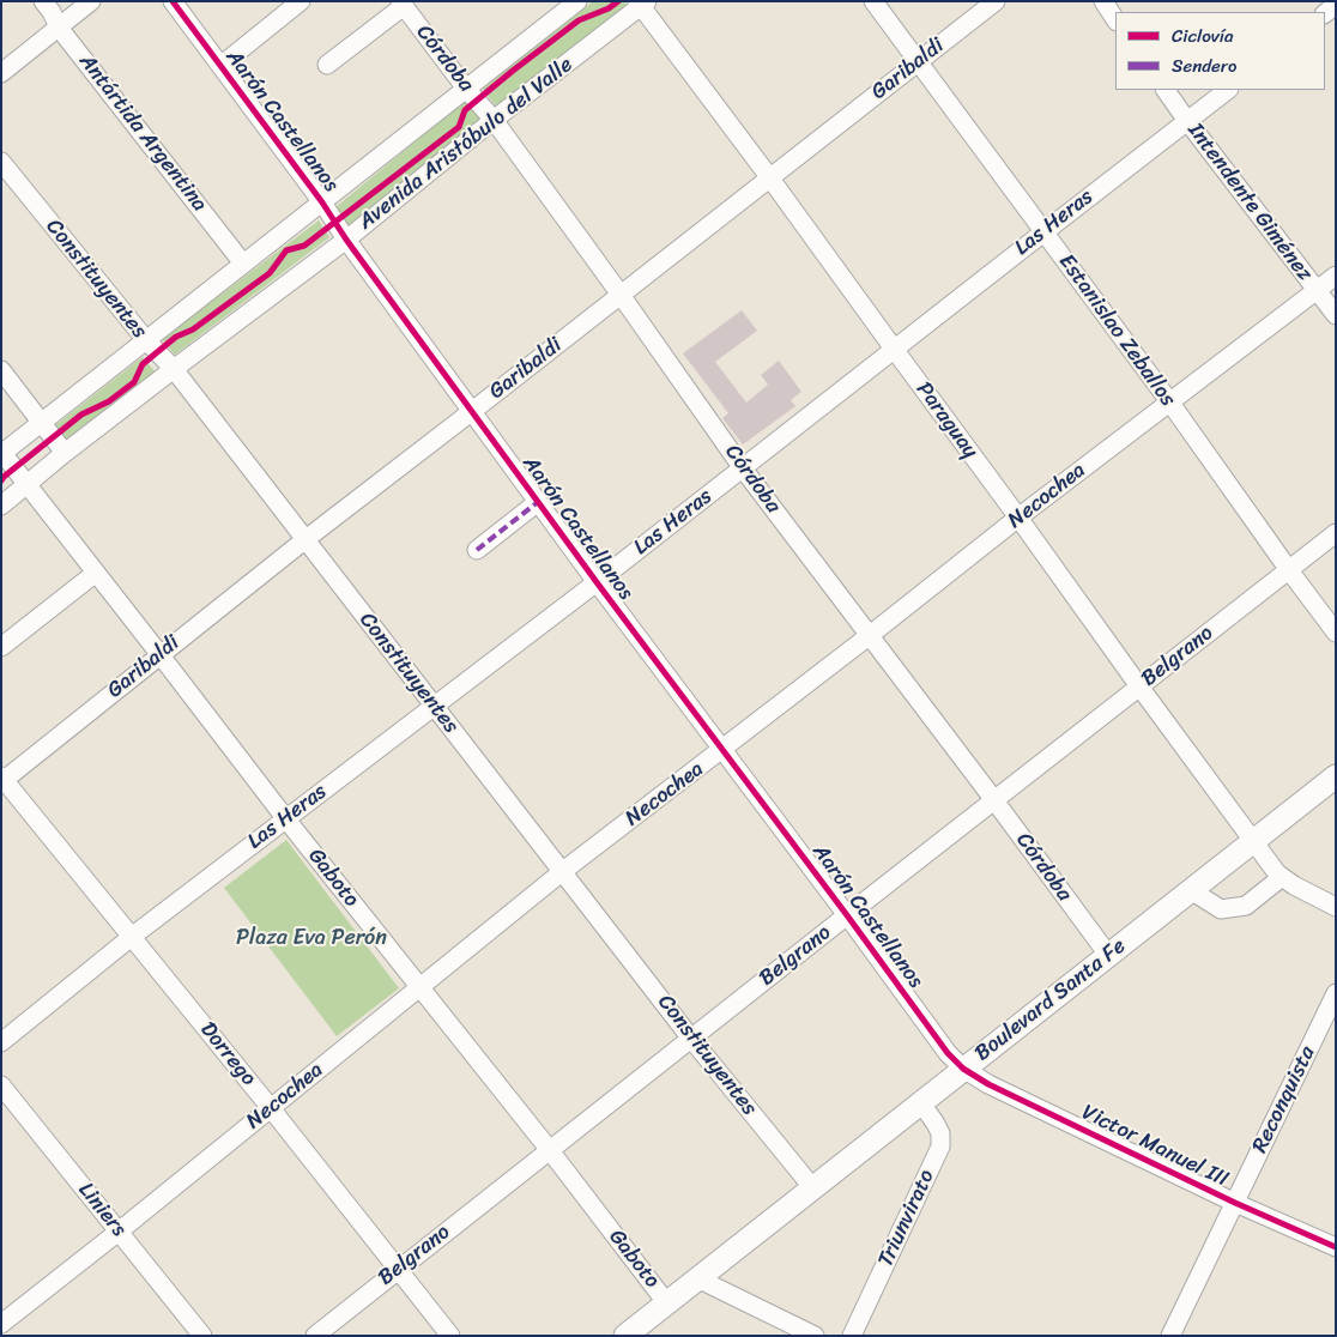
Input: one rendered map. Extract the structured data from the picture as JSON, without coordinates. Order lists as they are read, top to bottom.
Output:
{
  "streets": {
    "main road": ["Boulevard Santa Fe"],
    "street": [
      "Córdoba",
      "Garibaldi",
      "Aarón Castellanos",
      "Antártida Argentina",
      "Avenida Aristóbulo del Valle",
      "Intendente Giménez",
      "Las Heras",
      "Constituyentes",
      "Estanislao Zeballos",
      "Paraguay",
      "Necochea",
      "Belgrano",
      "Gaboto",
      "Dorrego",
      "Reconquista",
      "Victor Manuel III",
      "Liniers",
      "Triunvirato"
    ]
  },
  "crossings": [
    ["Córdoba", "Garibaldi"],
    ["Córdoba", "Avenida Aristóbulo del Valle"],
    ["Córdoba", "Las Heras"],
    ["Córdoba", "Necochea"],
    ["Córdoba", "Belgrano"],
    ["Córdoba", "Boulevard Santa Fe"],
    ["Garibaldi", "Aarón Castellanos"],
    ["Garibaldi", "Constituyentes"],
    ["Garibaldi", "Estanislao Zeballos"],
    ["Garibaldi", "Paraguay"],
    ["Garibaldi", "Gaboto"],
    ["Garibaldi", "Dorrego"],
    ["Aarón Castellanos", "Avenida Aristóbulo del Valle"],
    ["Aarón Castellanos", "Las Heras"],
    ["Aarón Castellanos", "Necochea"],
    ["Aarón Castellanos", "Belgrano"],
    ["Aarón Castellanos", "Boulevard Santa Fe"],
    ["Aarón Castellanos", "Victor Manuel III"],
    ["Antártida Argentina", "Avenida Aristóbulo del Valle"],
    ["Avenida Aristóbulo del Valle", "Constituyentes"],
    ["Avenida Aristóbulo del Valle", "Paraguay"],
    ["Avenida Aristóbulo del Valle", "Gaboto"],
    ["Intendente Giménez", "Las Heras"],
    ["Intendente Giménez", "Necochea"],
    ["Las Heras", "Constituyentes"],
    ["Las Heras", "Estanislao Zeballos"],
    ["Las Heras", "Paraguay"],
    ["Las Heras", "Gaboto"],
    ["Las Heras", "Dorrego"],
    ["Constituyentes", "Necochea"],
    ["Constituyentes", "Belgrano"],
    ["Constituyentes", "Boulevard Santa Fe"],
    ["Estanislao Zeballos", "Necochea"],
    ["Estanislao Zeballos", "Belgrano"],
    ["Paraguay", "Necochea"],
    ["Paraguay", "Belgrano"],
    ["Paraguay", "Boulevard Santa Fe"],
    ["Necochea", "Gaboto"],
    ["Necochea", "Dorrego"],
    ["Necochea", "Liniers"],
    ["Belgrano", "Gaboto"],
    ["Belgrano", "Dorrego"],
    ["Gaboto", "Boulevard Santa Fe"],
    ["Boulevard Santa Fe", "Victor Manuel III"],
    ["Boulevard Santa Fe", "Triunvirato"],
    ["Reconquista", "Victor Manuel III"]
  ],
  "parks": ["Plaza Eva Perón"],
  "legend": ["Ciclovía", "Sendero"]
}
